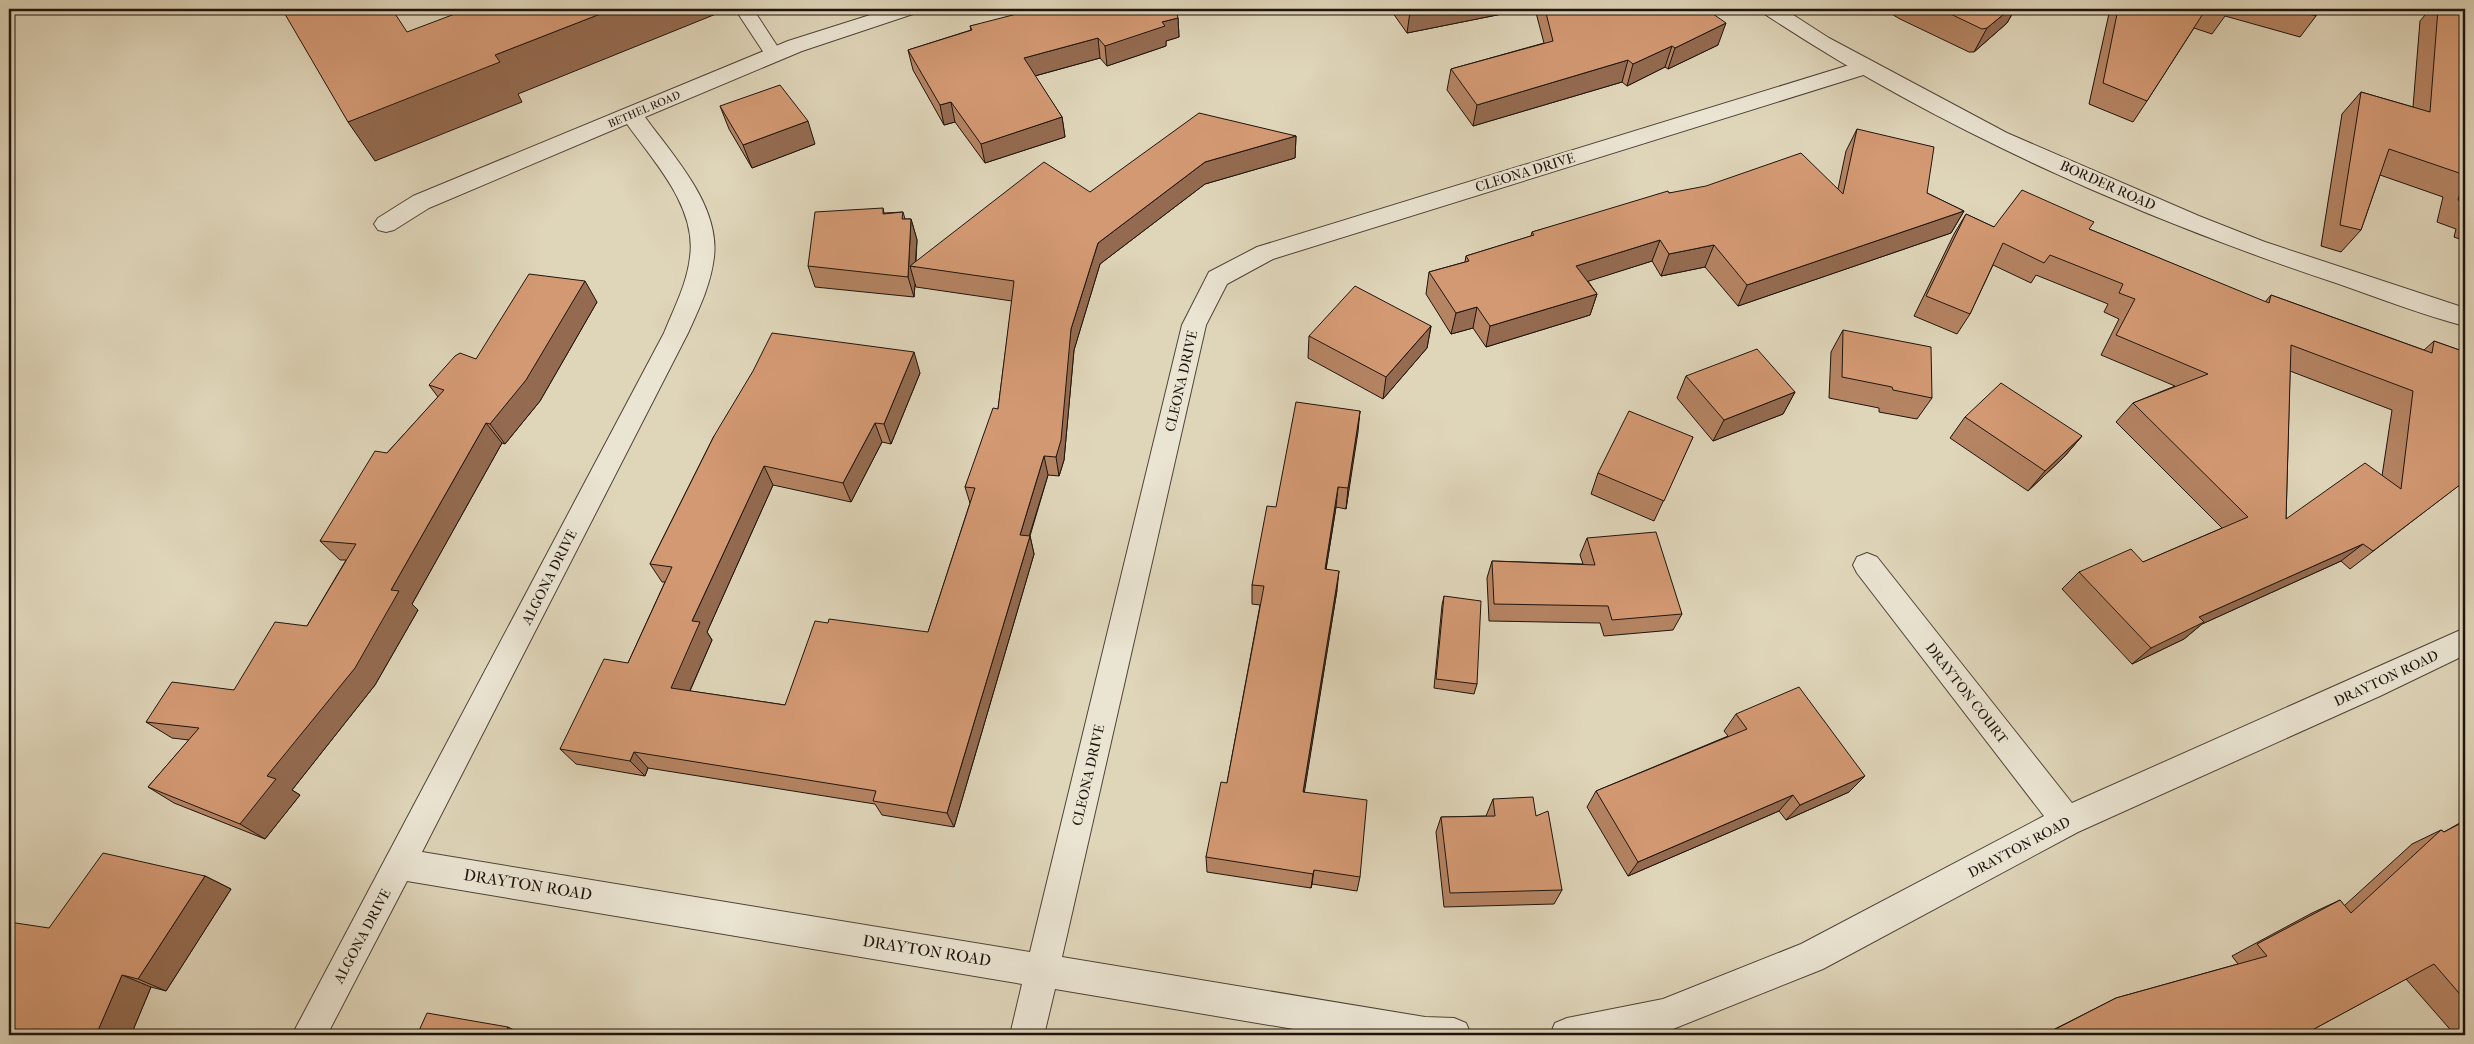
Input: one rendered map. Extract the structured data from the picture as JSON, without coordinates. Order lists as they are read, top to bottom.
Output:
{
  "streets": {
    "street": [
      "BETHEL ROAD",
      "CLEONA DRIVE",
      "BORDER ROAD",
      "ALGONA DRIVE",
      "DRAYTON ROAD",
      "DRAYTON COURT"
    ]
  },
  "crossings": [
    ["BETHEL ROAD", "ALGONA DRIVE"],
    ["CLEONA DRIVE", "BORDER ROAD"],
    ["CLEONA DRIVE", "DRAYTON ROAD"],
    ["ALGONA DRIVE", "DRAYTON ROAD"],
    ["DRAYTON ROAD", "DRAYTON COURT"]
  ]
}
